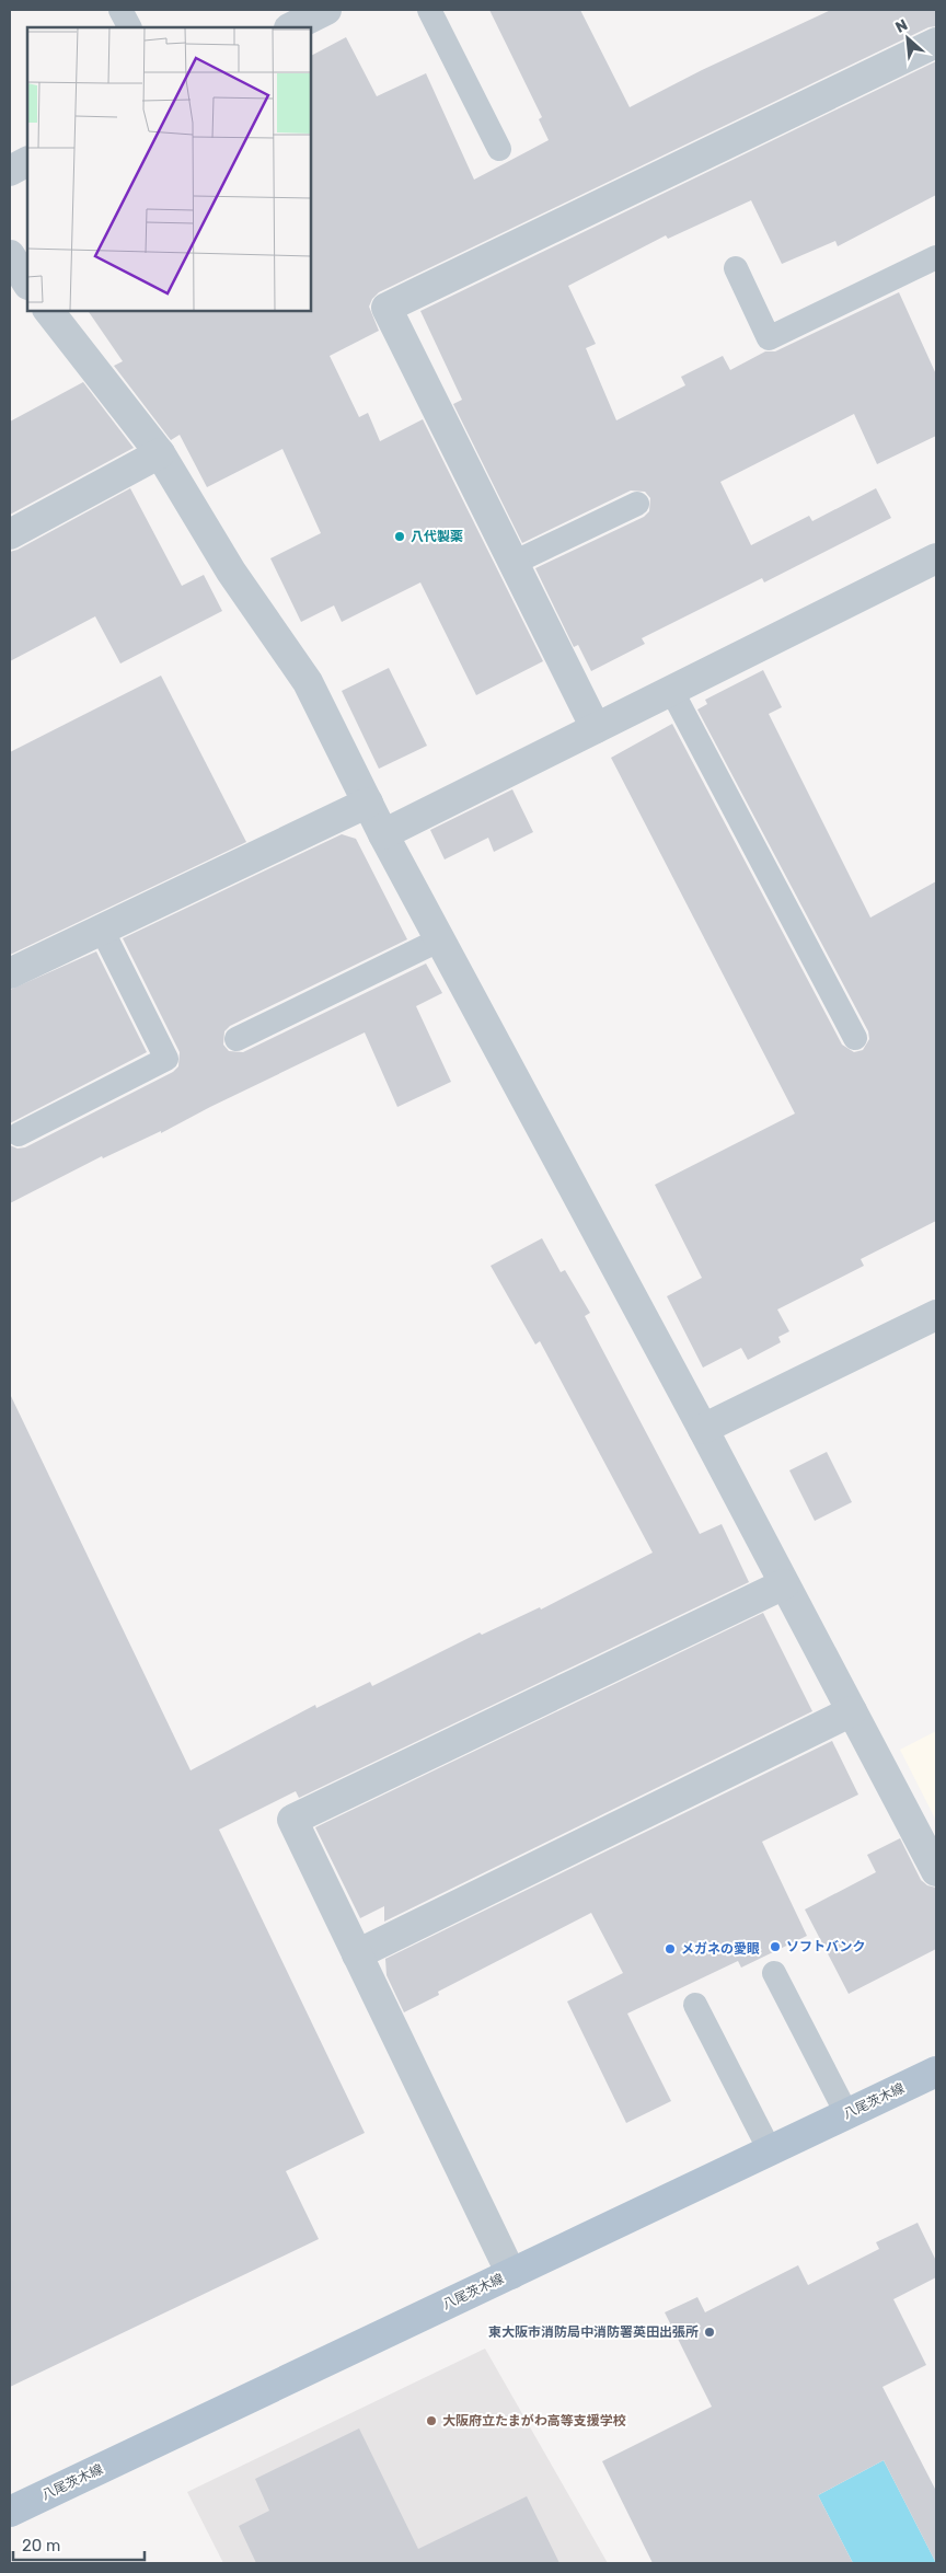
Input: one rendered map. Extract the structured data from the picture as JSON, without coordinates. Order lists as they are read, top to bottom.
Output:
{
  "streets": {
    "main road": ["八尾茨木線"]
  },
  "places": [
    "八代製薬",
    "ソフトバンク",
    "メガネの愛眼",
    "東大阪市消防局中消防署英田出張所",
    "大阪府立たまがわ高等支援学校"
  ],
  "scale_bar": "20 m",
  "north": "top left"
}
